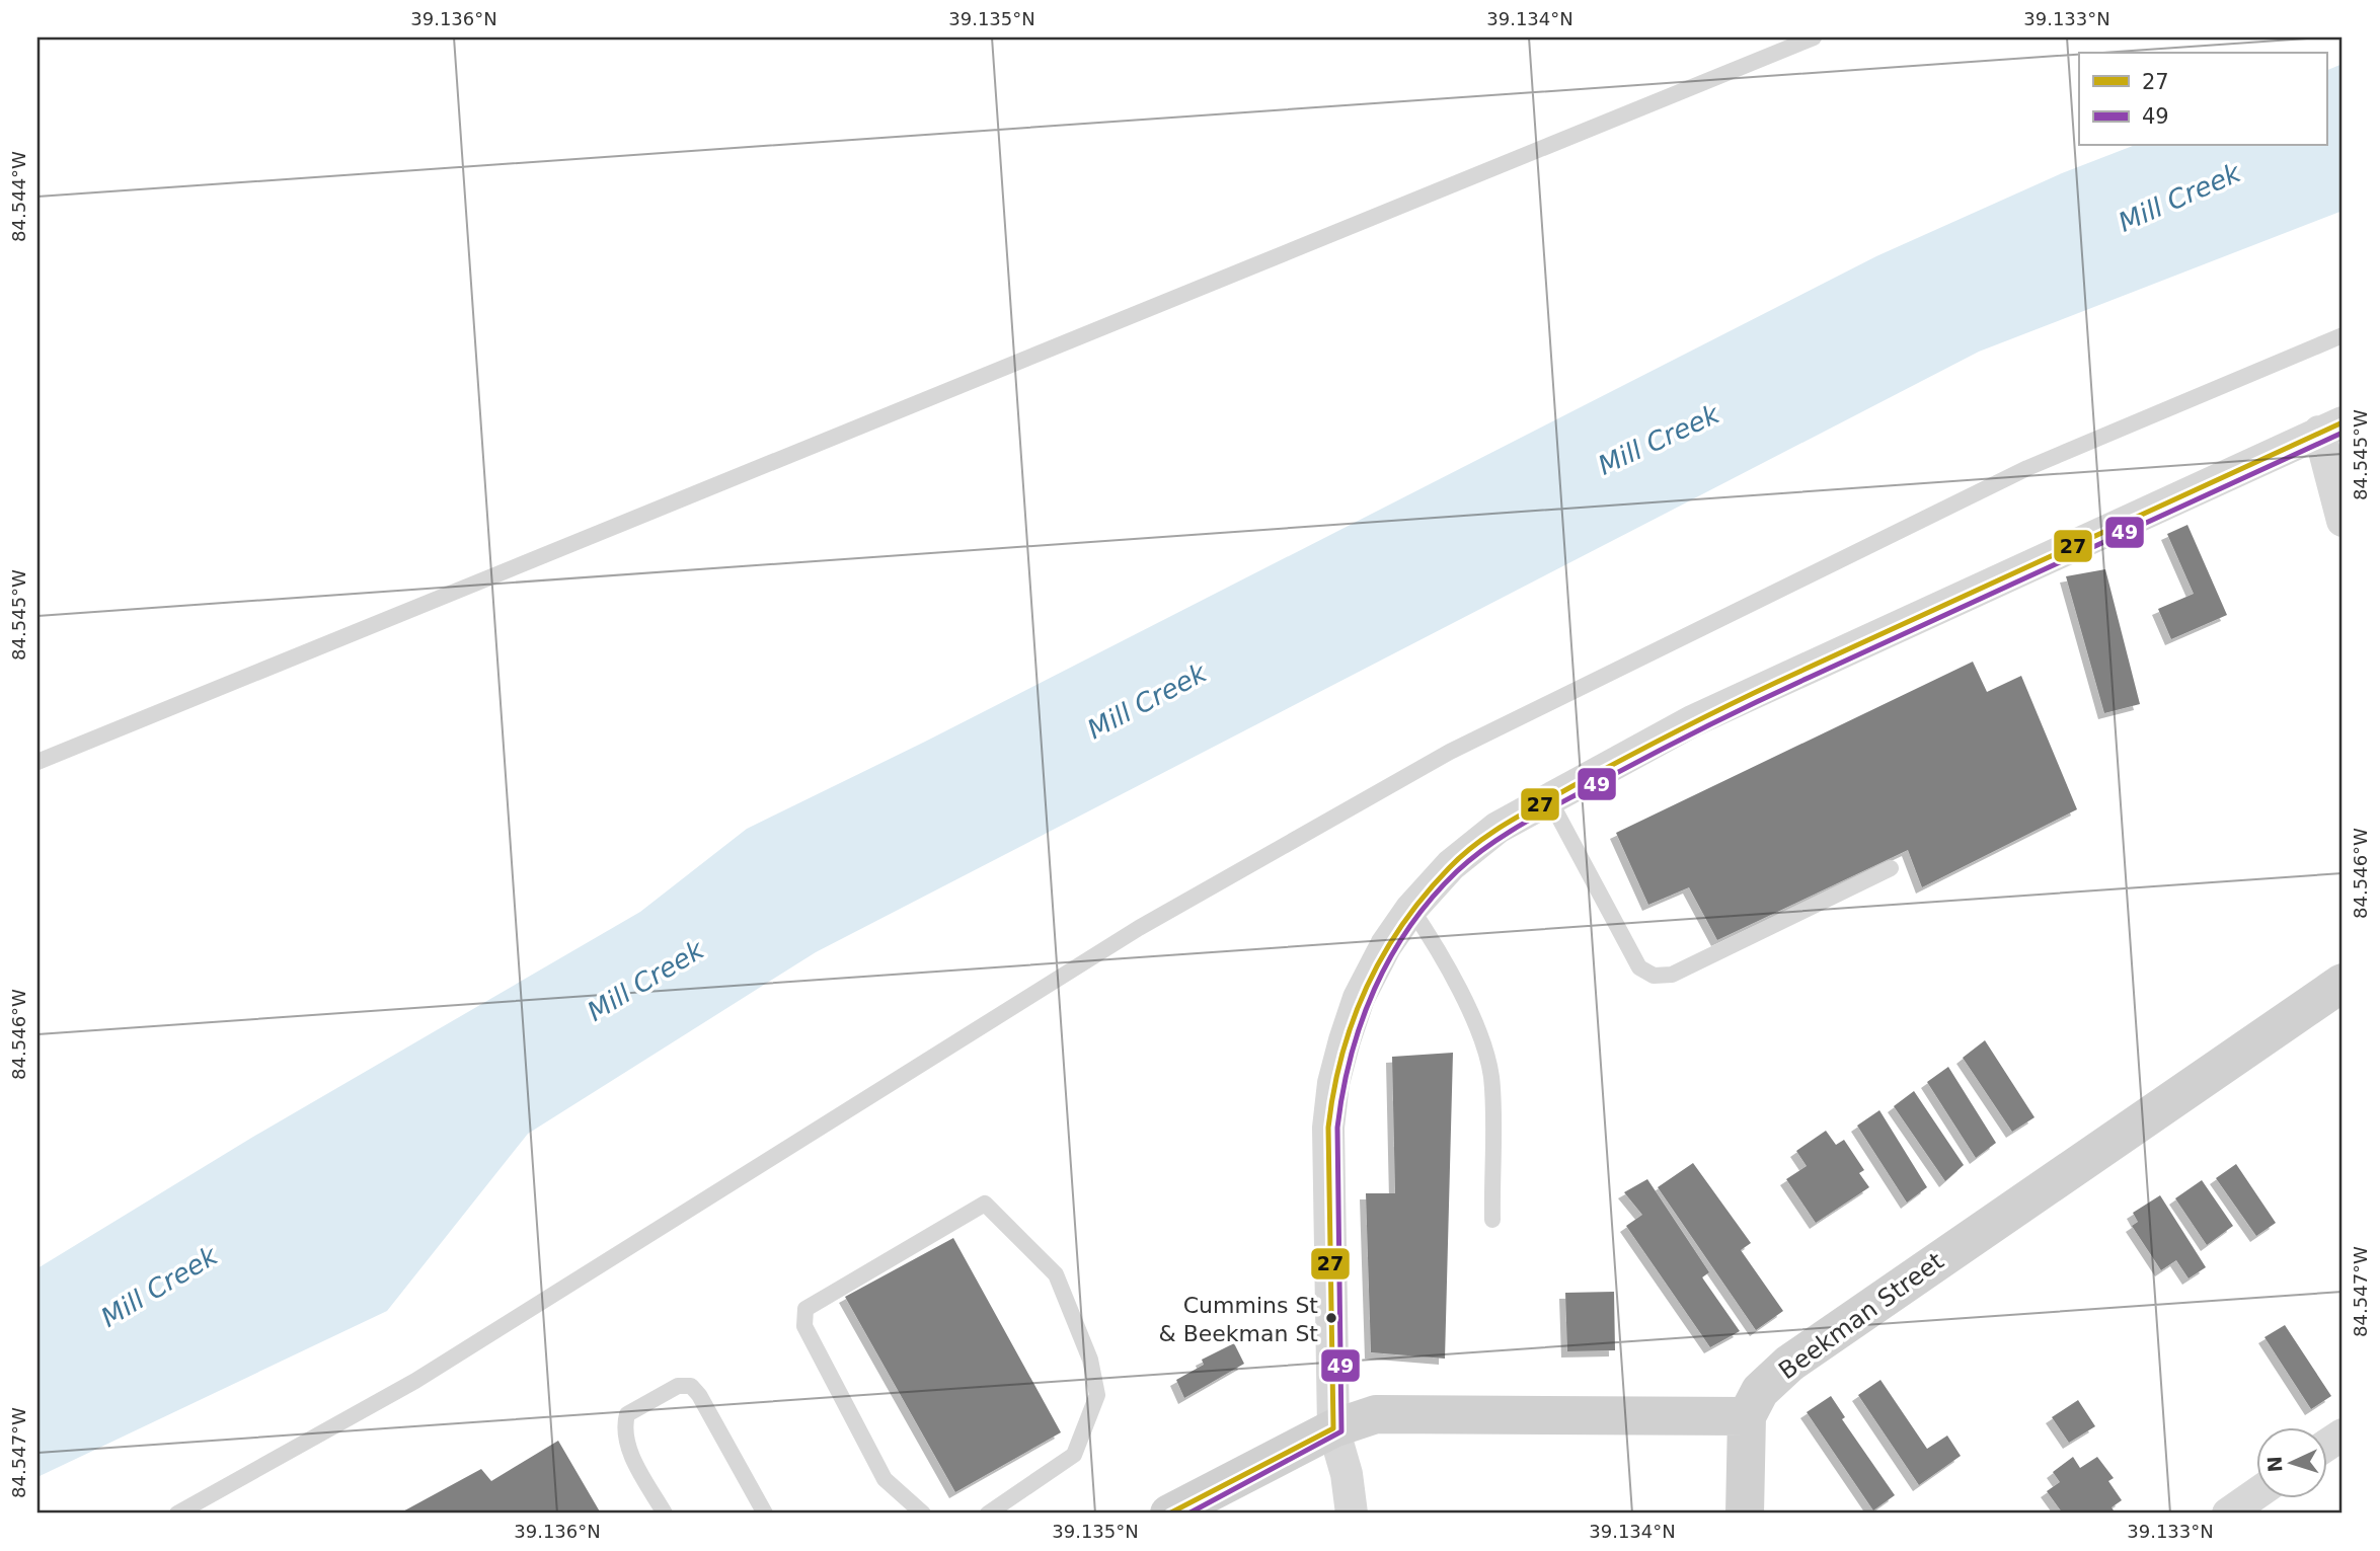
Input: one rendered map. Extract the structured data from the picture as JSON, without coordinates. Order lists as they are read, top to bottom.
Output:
{
  "streets": {
    "main road": ["Beekman Street"]
  },
  "water": ["Mill Creek"],
  "places": ["Cummins St & Beekman St"],
  "lines": ["transit line 27", "transit line 49"],
  "legend": ["27", "49"],
  "north": "left",
  "coordinates": [
    "39.136°N",
    "39.135°N",
    "39.134°N",
    "39.133°N",
    "84.544°W",
    "84.545°W",
    "84.546°W",
    "84.547°W"
  ]
}
